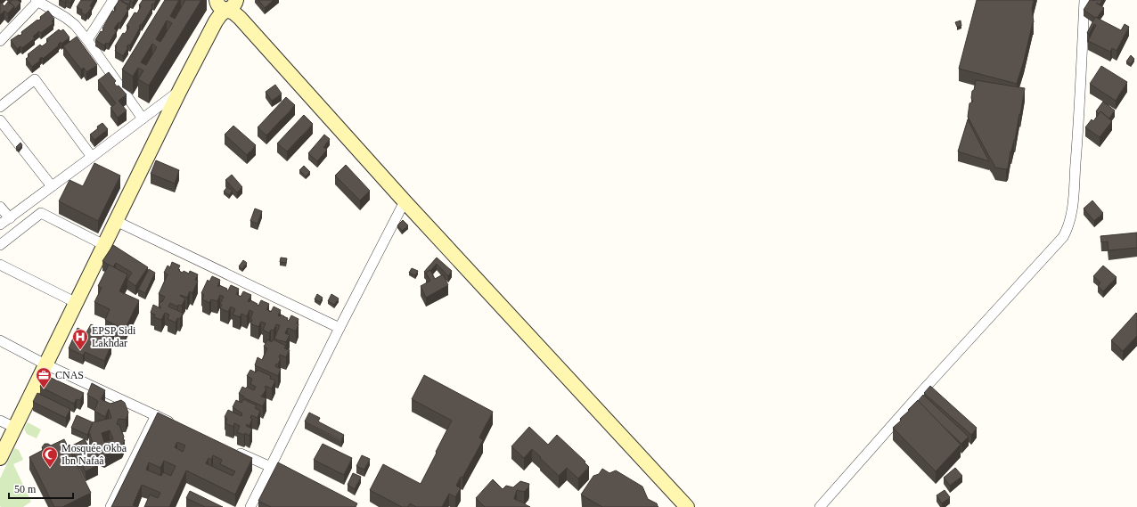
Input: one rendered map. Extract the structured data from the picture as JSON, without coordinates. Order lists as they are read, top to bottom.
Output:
{
  "places": {
    "hospital": ["EPSP Sidi Lakhdar"],
    "office": ["CNAS"],
    "mosque": ["Mosquée Okba Ibn Nafaâ"]
  },
  "scale_bar": "50 m"
}
